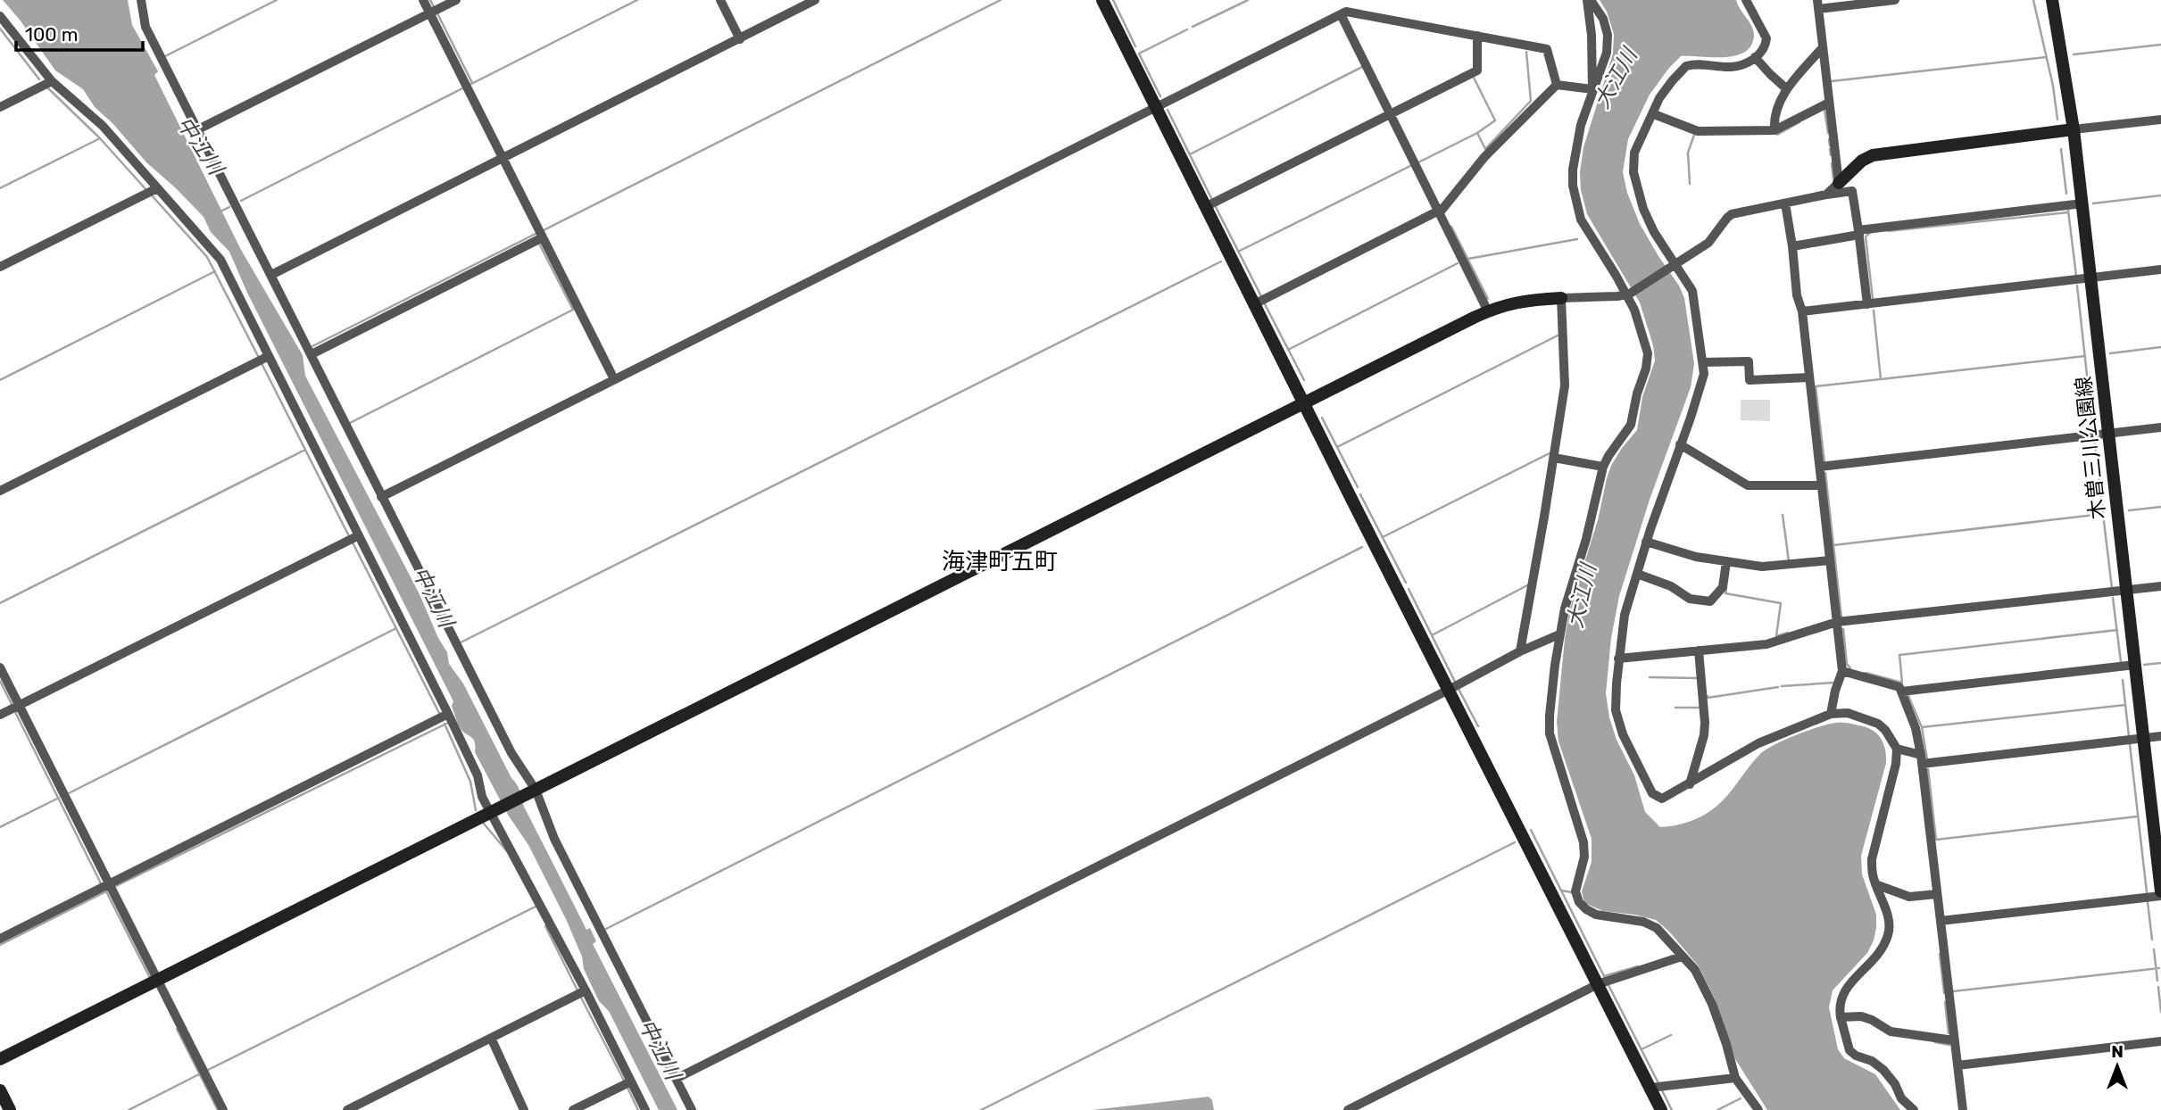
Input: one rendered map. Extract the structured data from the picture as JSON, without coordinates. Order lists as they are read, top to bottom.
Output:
{
  "streets": {
    "street": ["木曽三川公園線"]
  },
  "districts": ["海津町五町"],
  "water": ["大江川", "中江川"],
  "scale_bar": "100 m",
  "north": "top"
}
